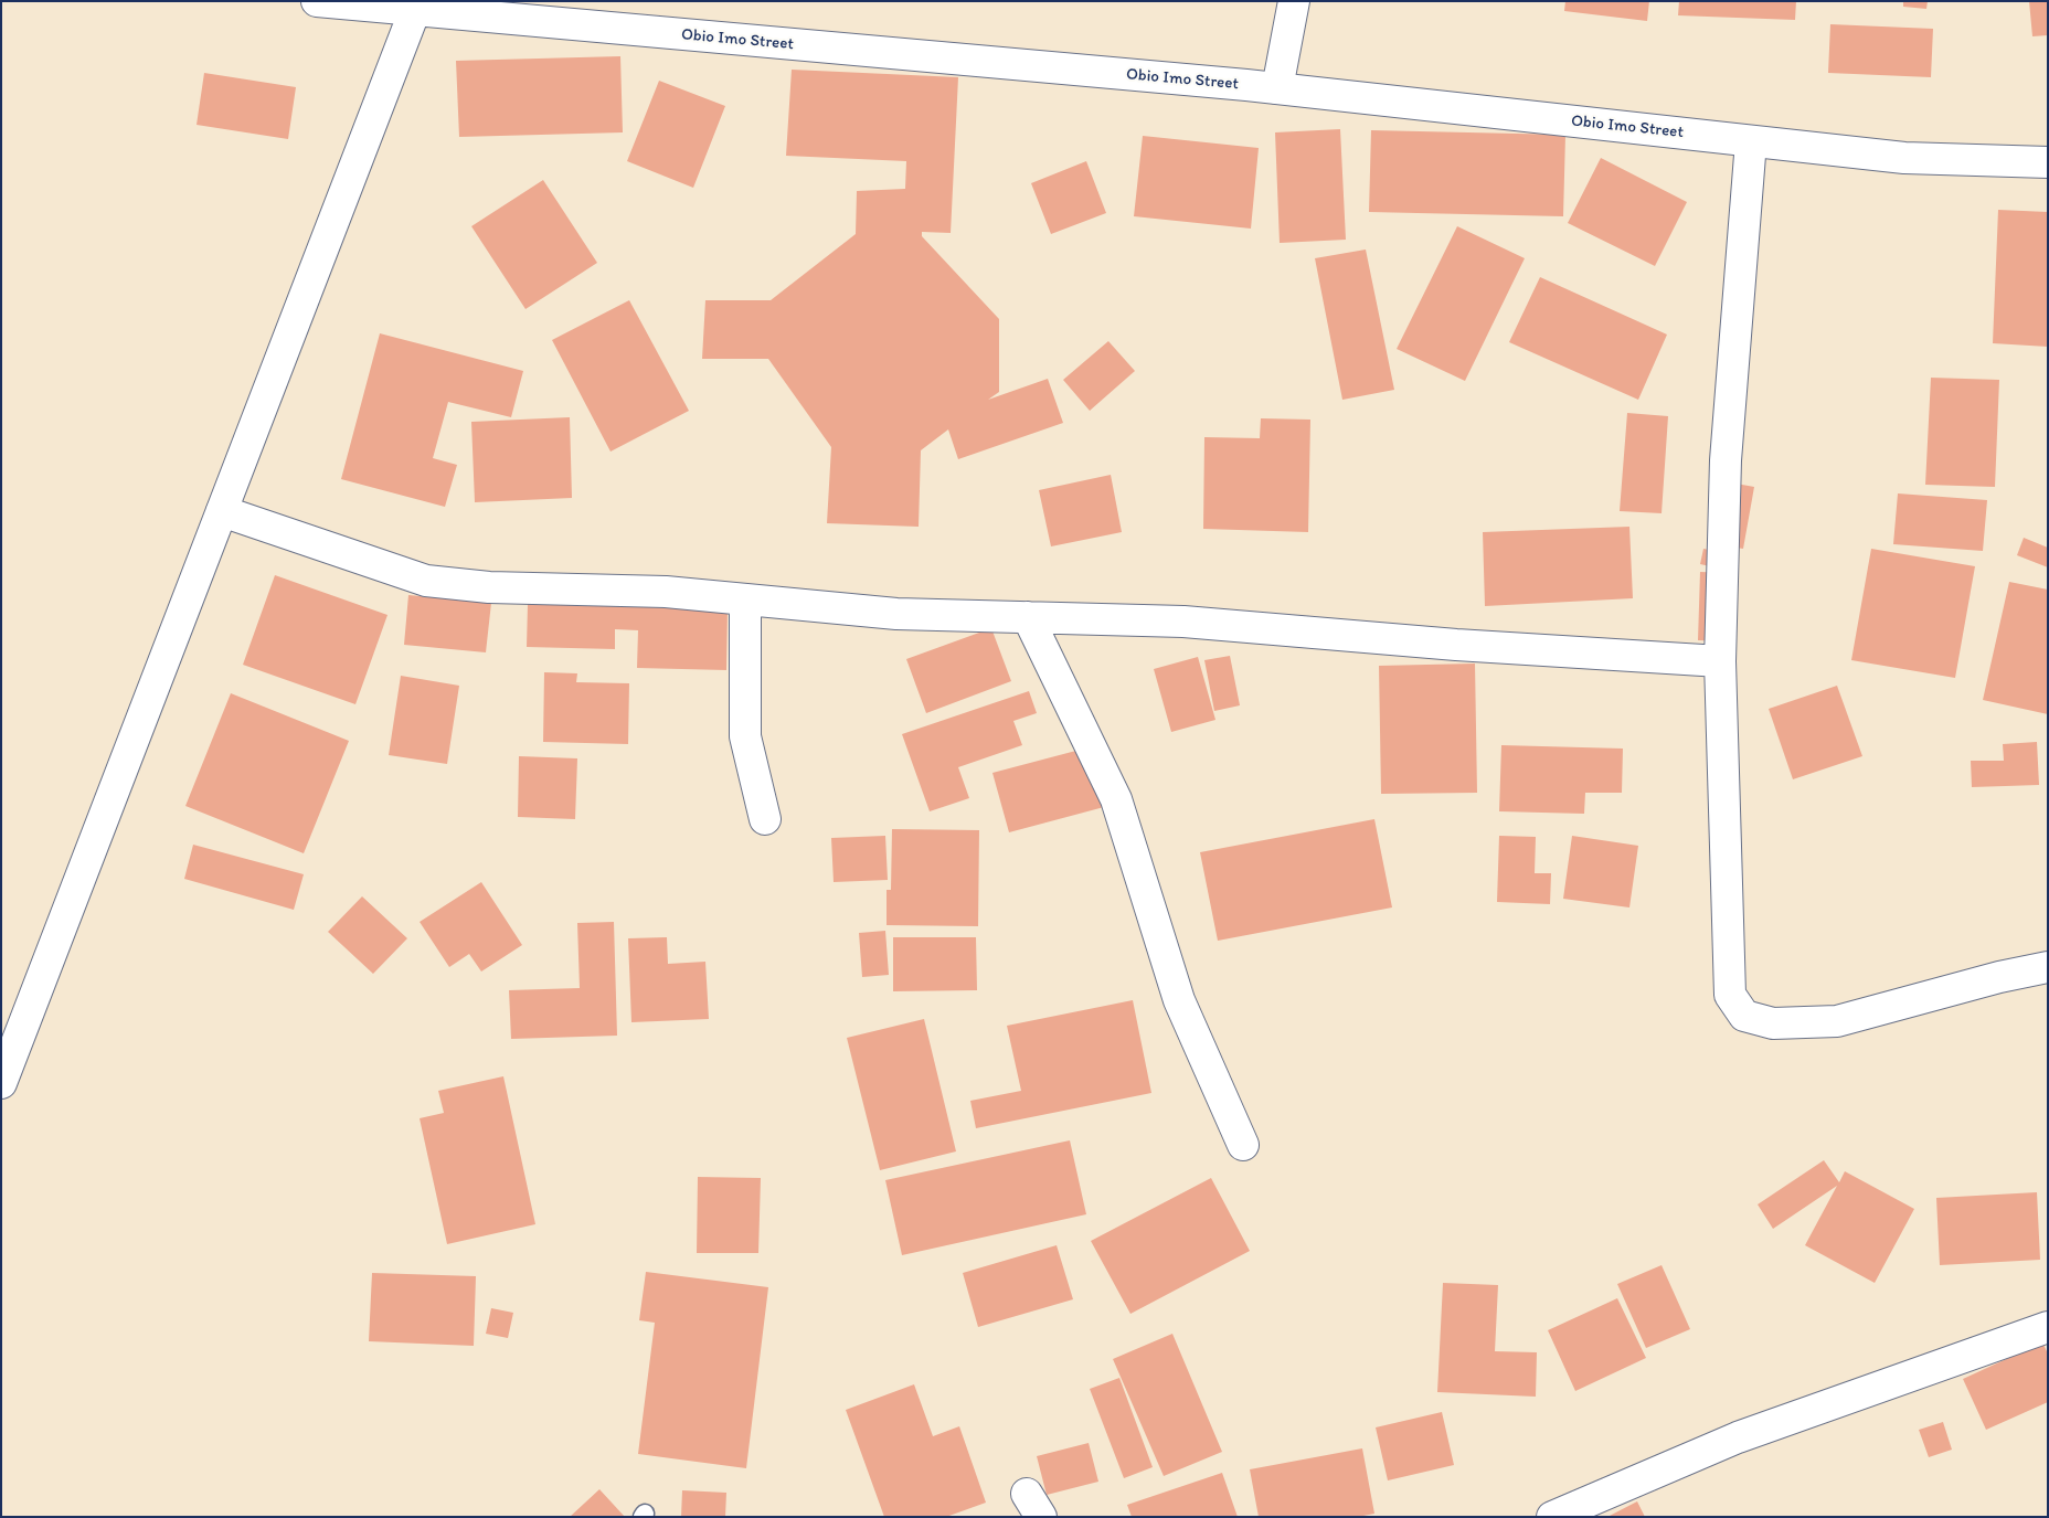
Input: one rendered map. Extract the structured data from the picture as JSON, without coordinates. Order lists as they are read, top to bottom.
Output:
{
  "streets": {
    "street": ["Obio Imo Street"]
  }
}
